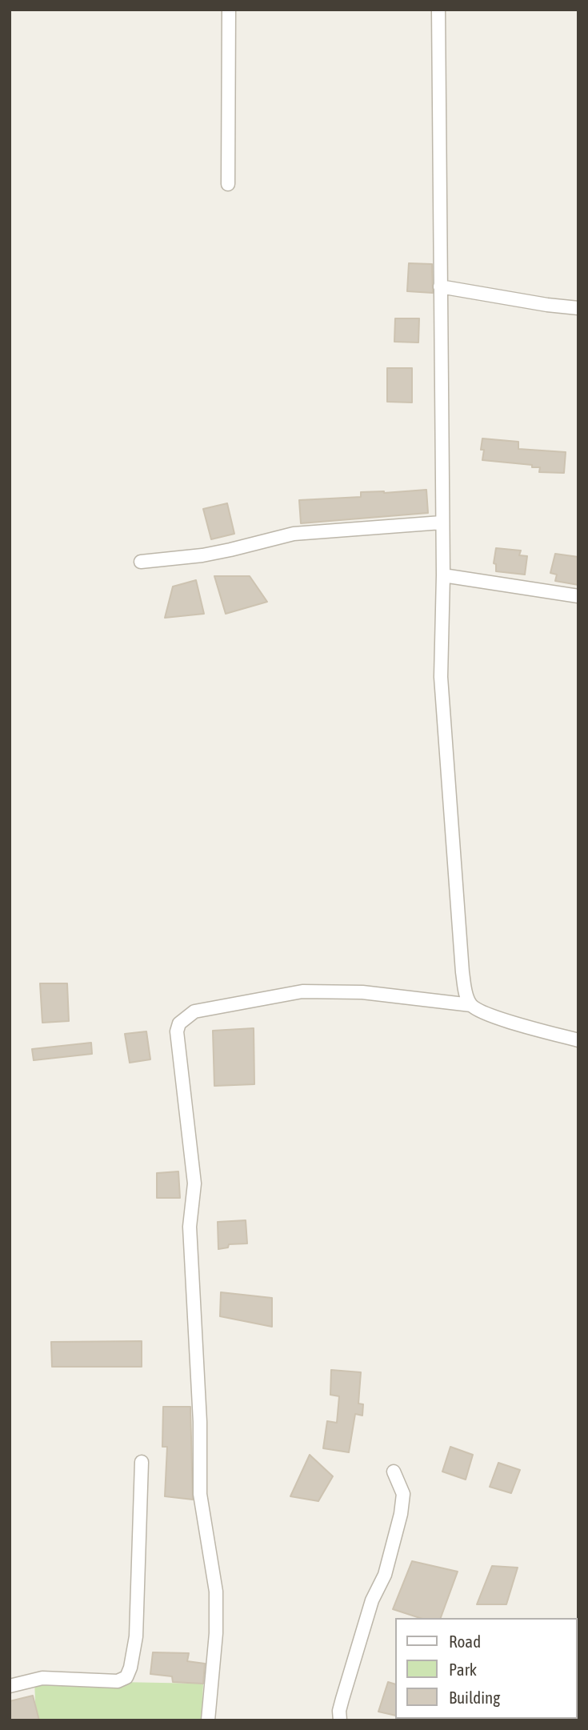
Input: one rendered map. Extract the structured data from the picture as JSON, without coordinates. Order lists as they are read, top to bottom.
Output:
{
  "legend": ["Road", "Park", "Building"]
}
